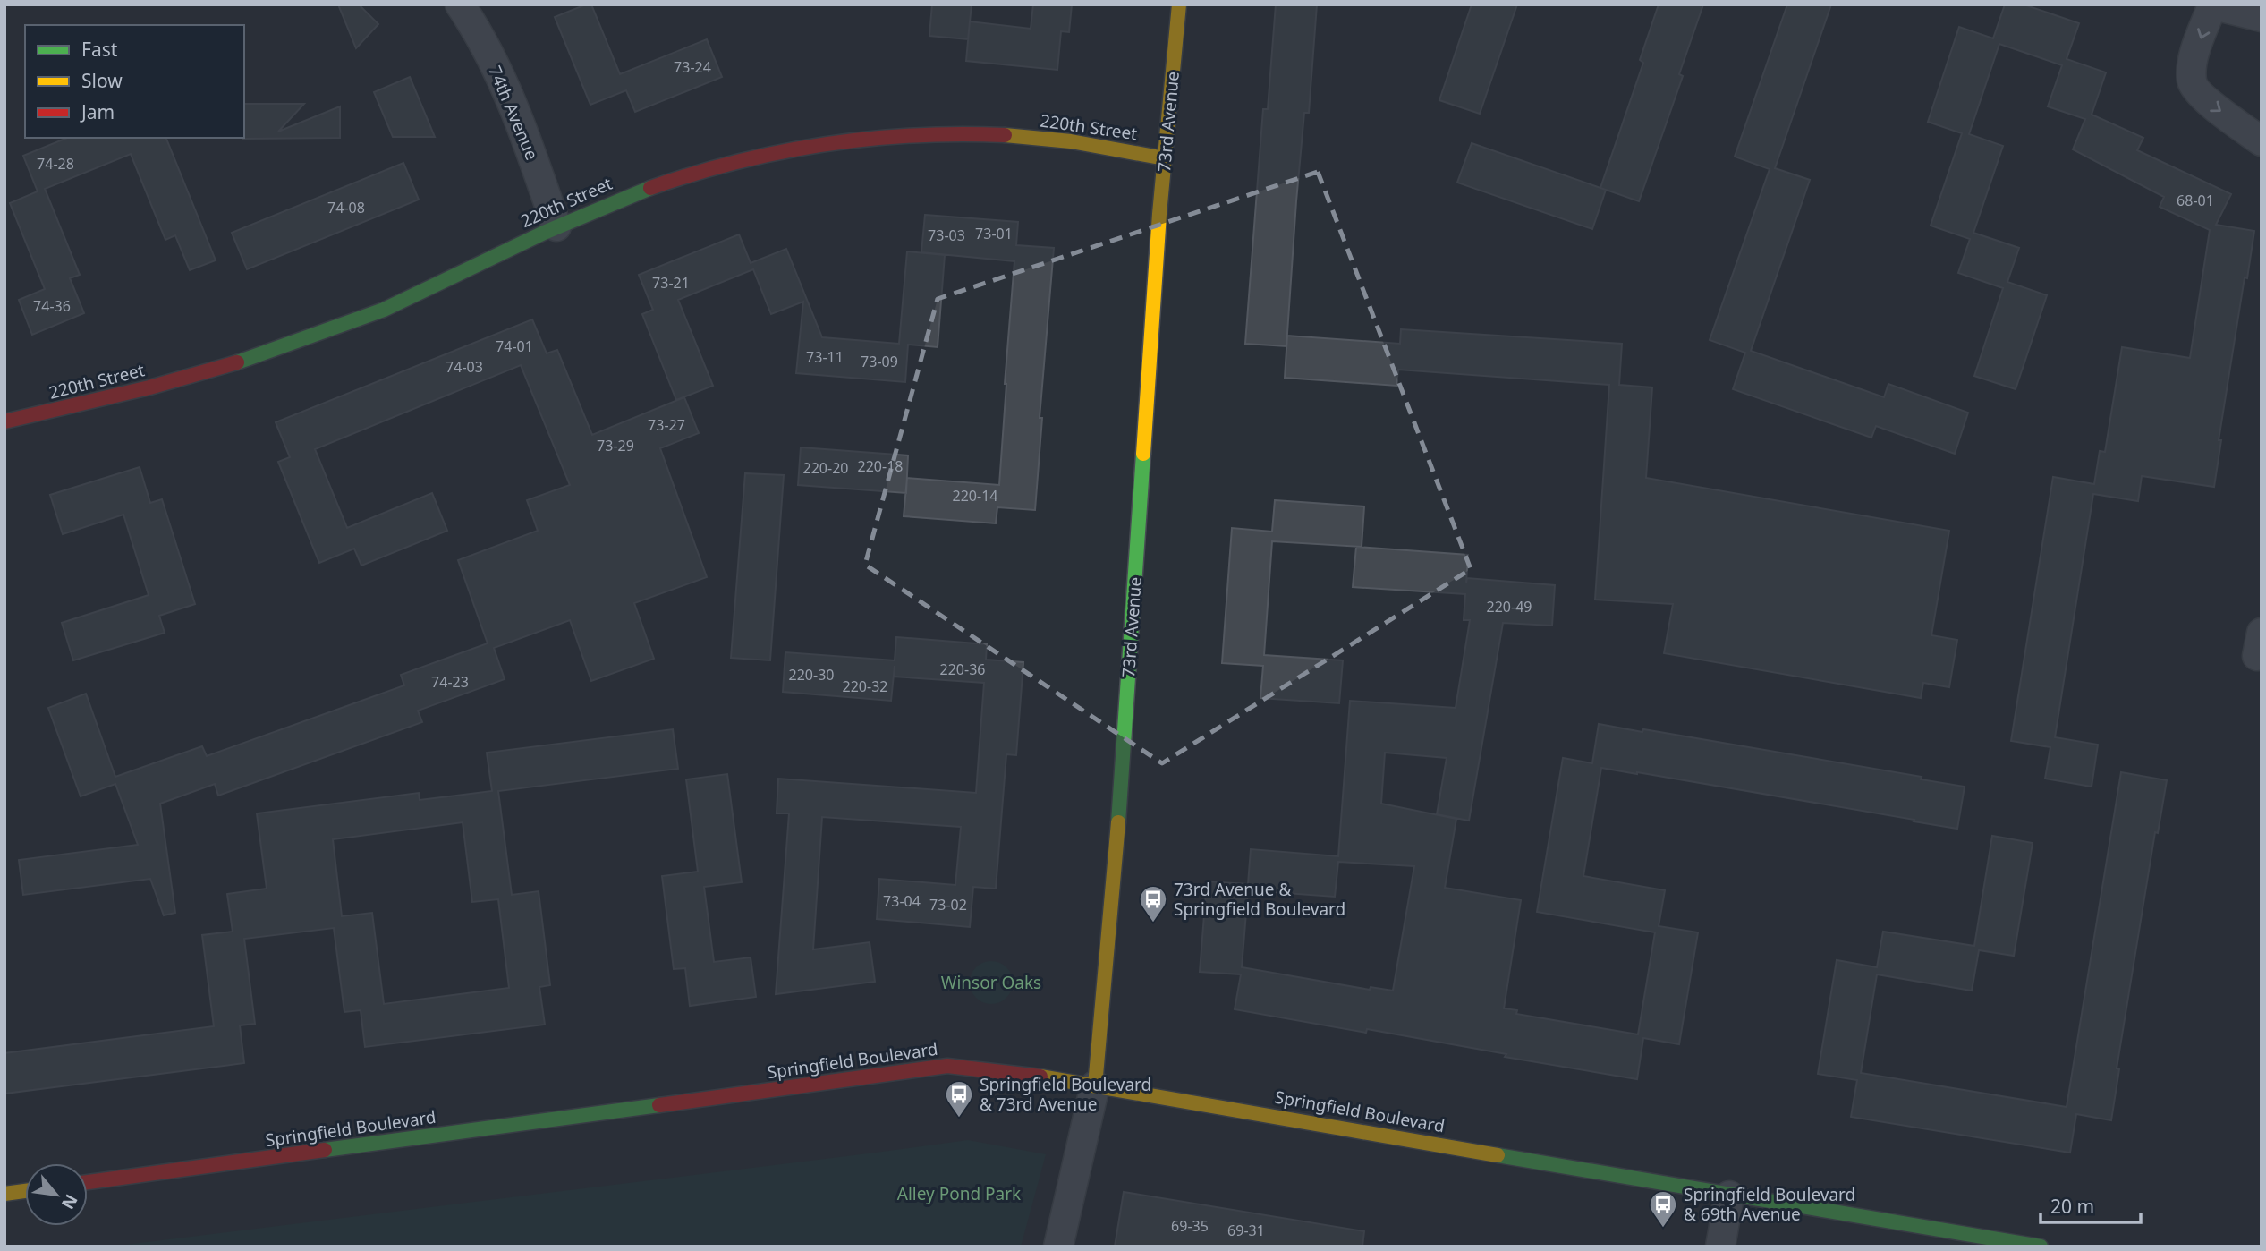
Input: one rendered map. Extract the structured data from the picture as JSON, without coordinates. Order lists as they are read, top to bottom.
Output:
{
  "streets": {
    "street": [
      "74th Avenue",
      "73rd Avenue",
      "220th Street",
      "Springfield Boulevard"
    ]
  },
  "crossings": [
    ["74th Avenue", "220th Street"],
    ["73rd Avenue", "220th Street"],
    ["73rd Avenue", "Springfield Boulevard"]
  ],
  "parks": ["Winsor Oaks", "Alley Pond Park"],
  "places": {
    "bus stop": ["73rd Avenue & Springfield Boulevard", "Springfield Boulevard & 73rd Avenue", "Springfield Boulevard & 69th Avenue"]
  },
  "house_numbers": [
    "73-24",
    "74-28",
    "68-01",
    "74-08",
    "73-01",
    "73-03",
    "73-21",
    "74-36",
    "74-01",
    "73-11",
    "73-09",
    "74-03",
    "73-27",
    "73-29",
    "220-18",
    "220-20",
    "220-14",
    "220-49",
    "220-36",
    "220-30",
    "74-23",
    "220-32",
    "73-04",
    "73-02",
    "69-35",
    "69-31"
  ],
  "legend": ["Fast", "Slow", "Jam"],
  "scale_bar": "20 m",
  "north": "bottom right"
}
